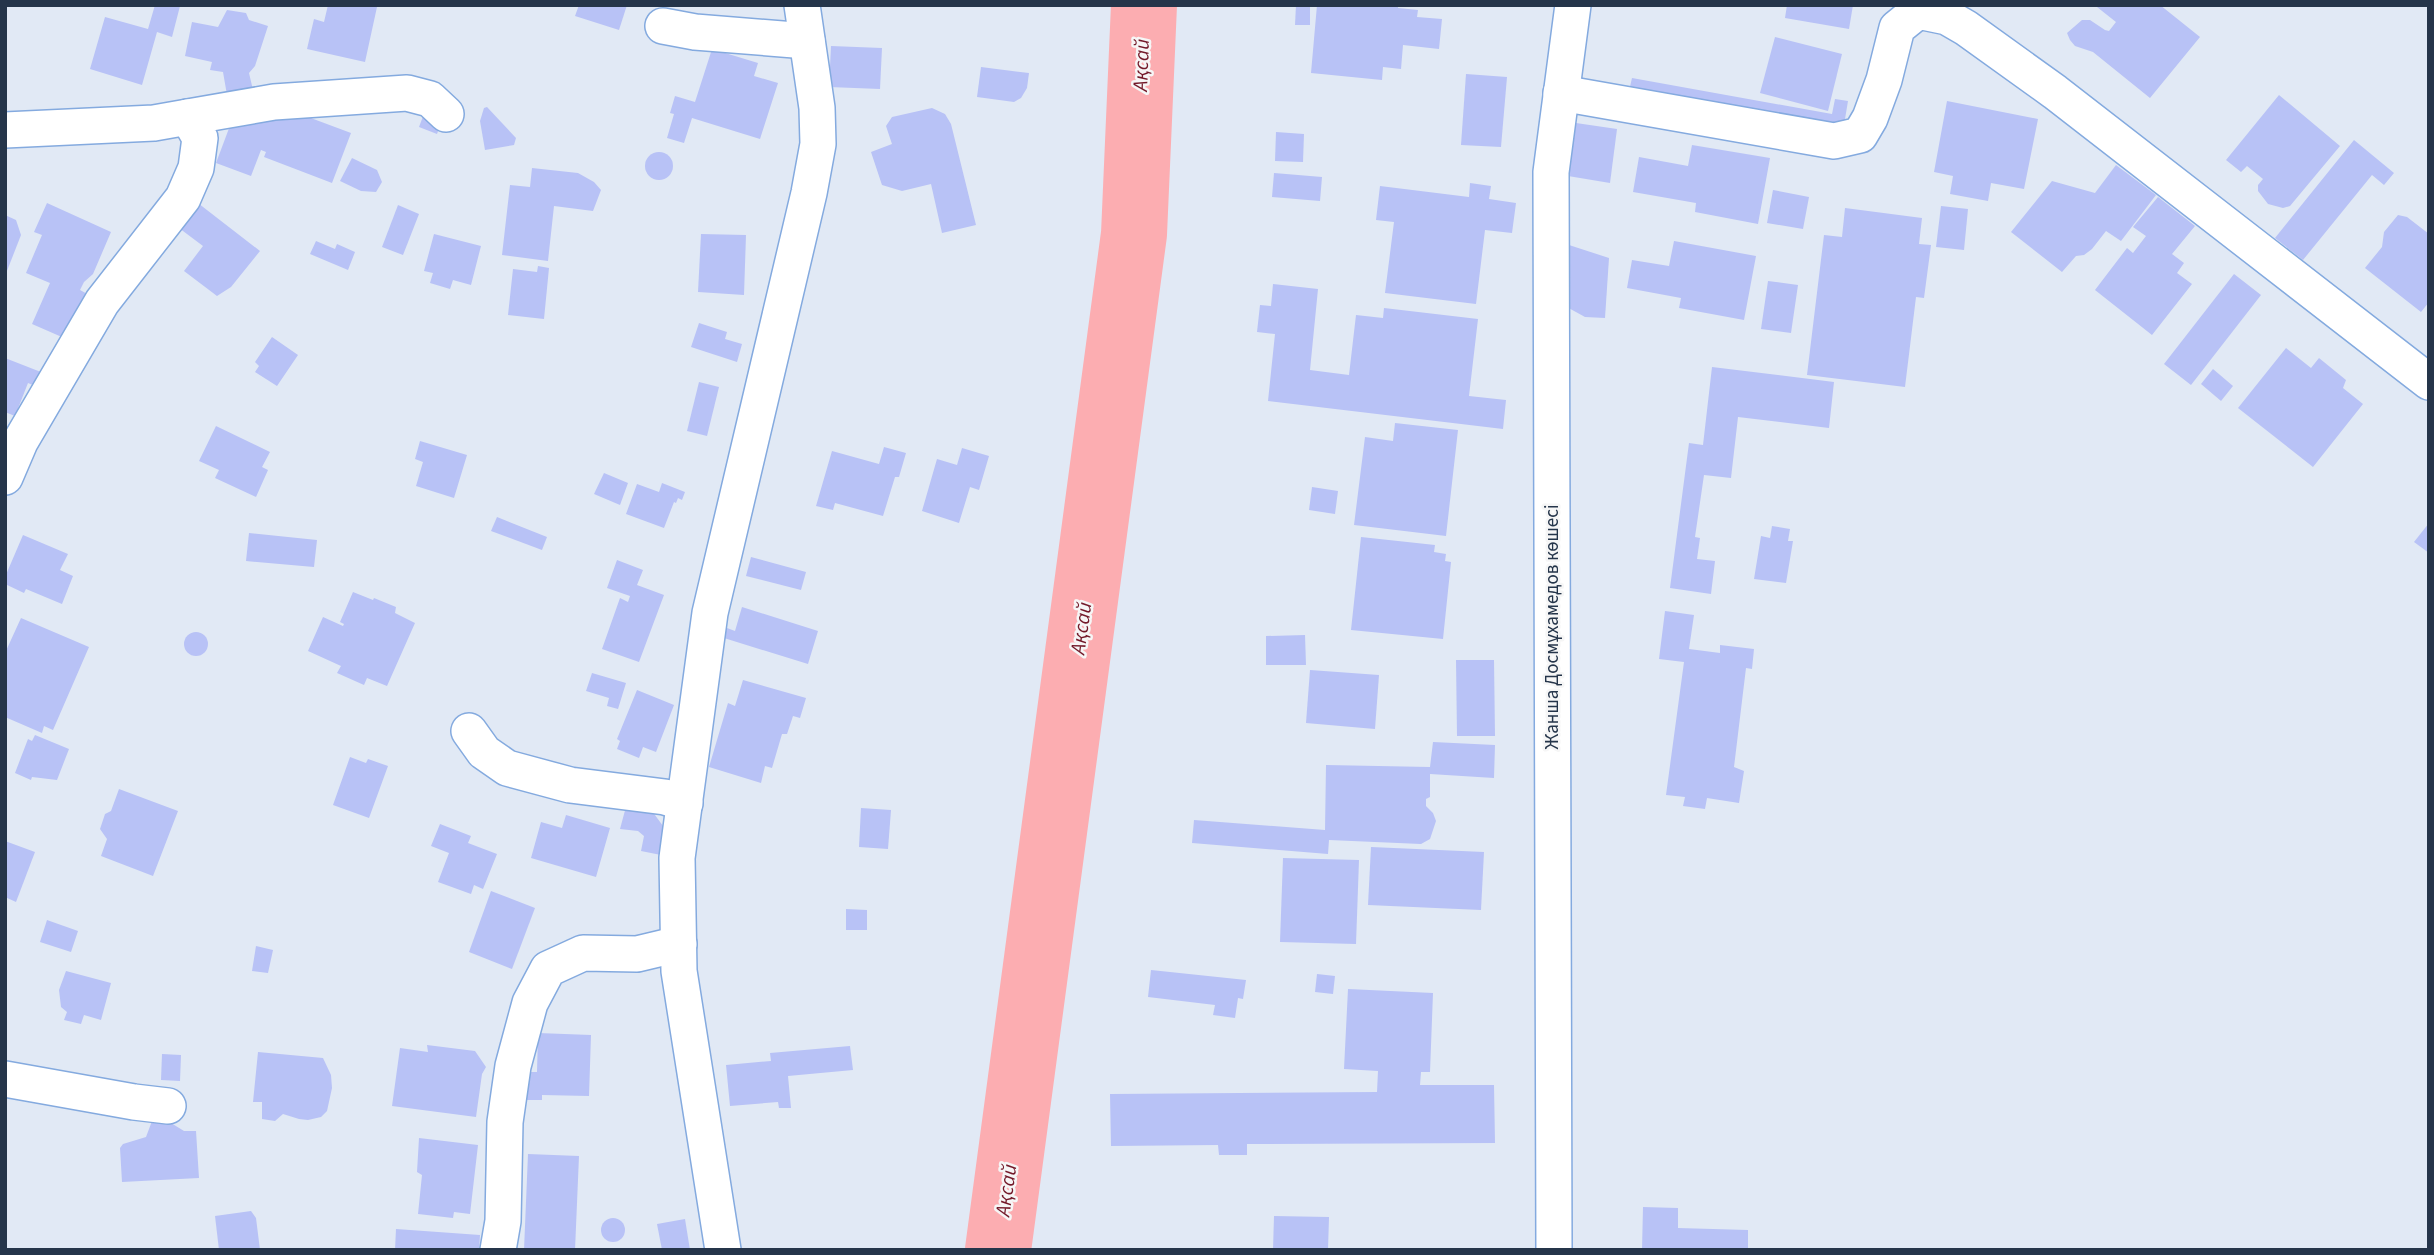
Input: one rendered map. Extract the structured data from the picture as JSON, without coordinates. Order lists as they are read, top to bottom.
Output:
{
  "streets": {
    "street": ["Жанша Досмұхамедов көшесі"]
  },
  "water": ["Ақсай"]
}
